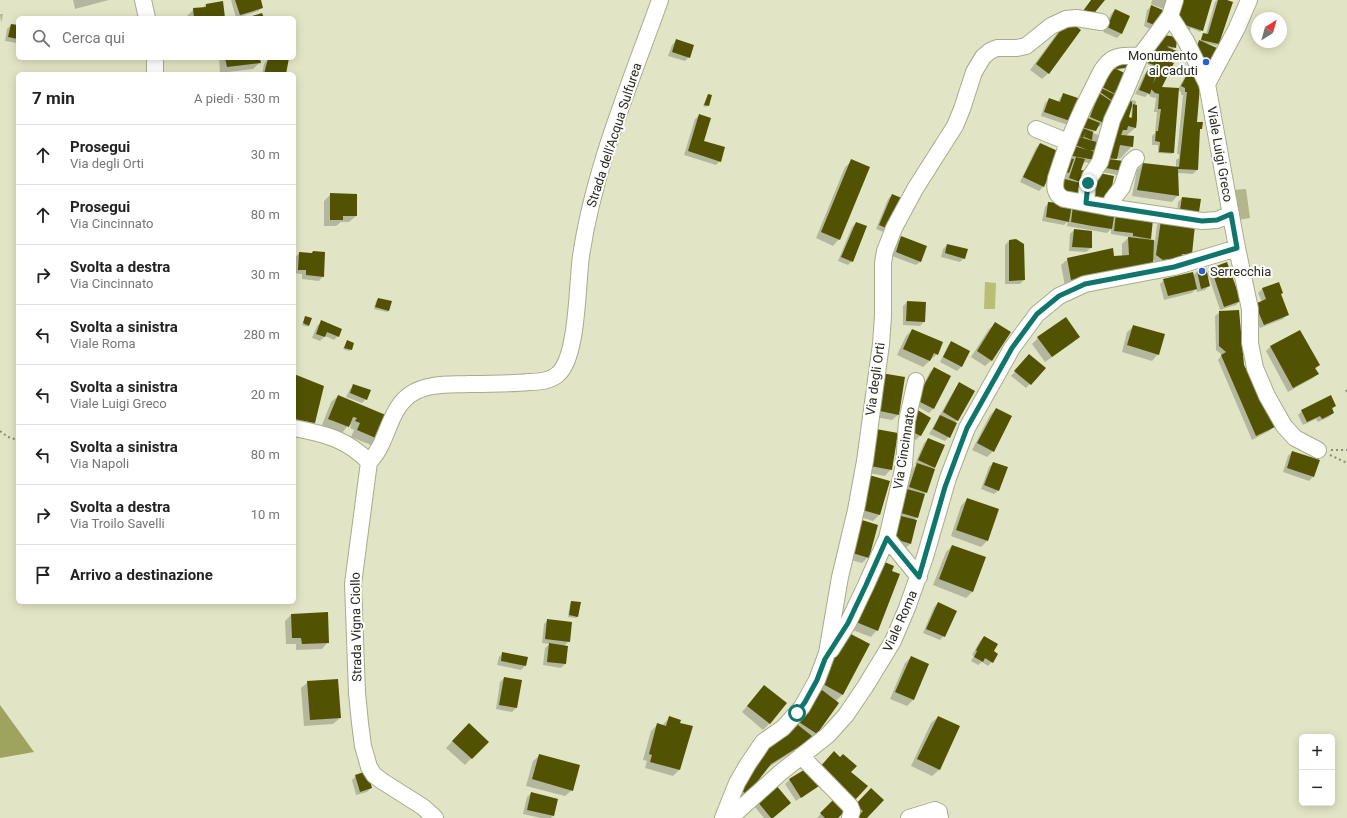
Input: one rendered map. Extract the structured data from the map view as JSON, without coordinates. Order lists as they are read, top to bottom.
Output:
{
  "streets": {
    "street": [
      "Strada dell'Acqua Sulfurea",
      "Viale Luigi Greco",
      "Via degli Orti",
      "Via Cincinnato",
      "Viale Roma",
      "Strada Vigna Ciollo"
    ]
  },
  "crossings": [
    ["Strada dell'Acqua Sulfurea", "Strada Vigna Ciollo"],
    ["Viale Luigi Greco", "Viale Roma"],
    ["Via degli Orti", "Via Cincinnato"]
  ],
  "places": ["Monumento ai caduti", "Serrecchia"],
  "north": "top right",
  "page": {
    "search": "Cerca qui",
    "heading": ["7 min", "A piedi · 530 m"],
    "list": [
      ["Prosegui", "Via degli Orti", "30 m"],
      ["Prosegui", "Via Cincinnato", "80 m"],
      ["Svolta a destra", "Via Cincinnato", "30 m"],
      ["Svolta a sinistra", "Viale Roma", "280 m"],
      ["Svolta a sinistra", "Viale Luigi Greco", "20 m"],
      ["Svolta a sinistra", "Via Napoli", "80 m"],
      ["Svolta a destra", "Via Troilo Savelli", "10 m"],
      "Arrivo a destinazione"
    ],
    "map_buttons": ["+", "−"]
  }
}
